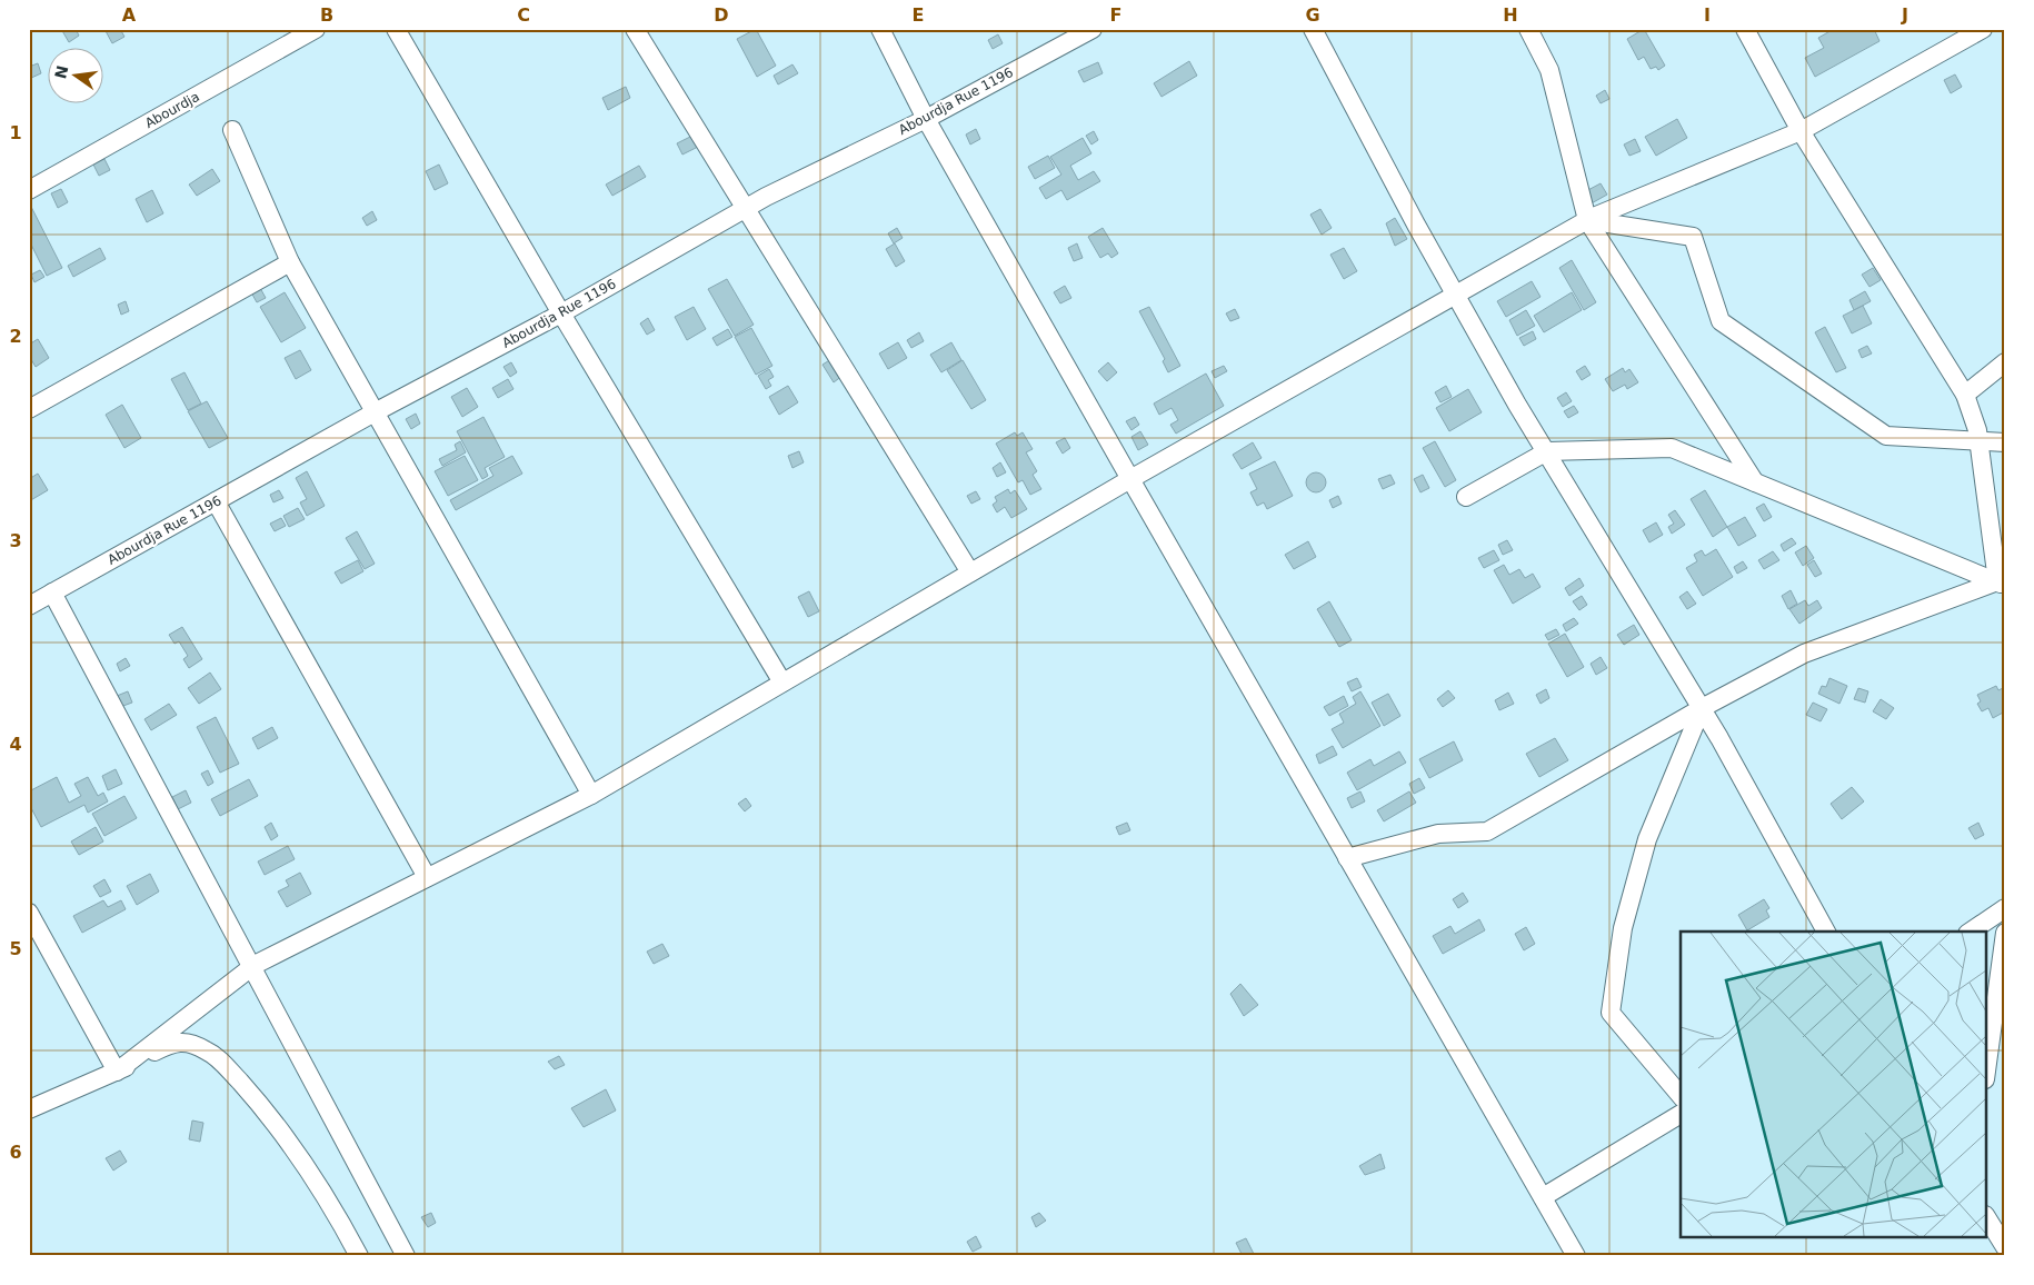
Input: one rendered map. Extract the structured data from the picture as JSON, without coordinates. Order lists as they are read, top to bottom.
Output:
{
  "streets": {
    "street": ["Abourdja Rue 1196", "Abourdja"]
  },
  "north": "left",
  "grid": {
    "columns": [
      "A",
      "B",
      "C",
      "D",
      "E",
      "F",
      "G",
      "H",
      "I",
      "J"
    ],
    "rows": [
      "1",
      "2",
      "3",
      "4",
      "5",
      "6"
    ]
  }
}
